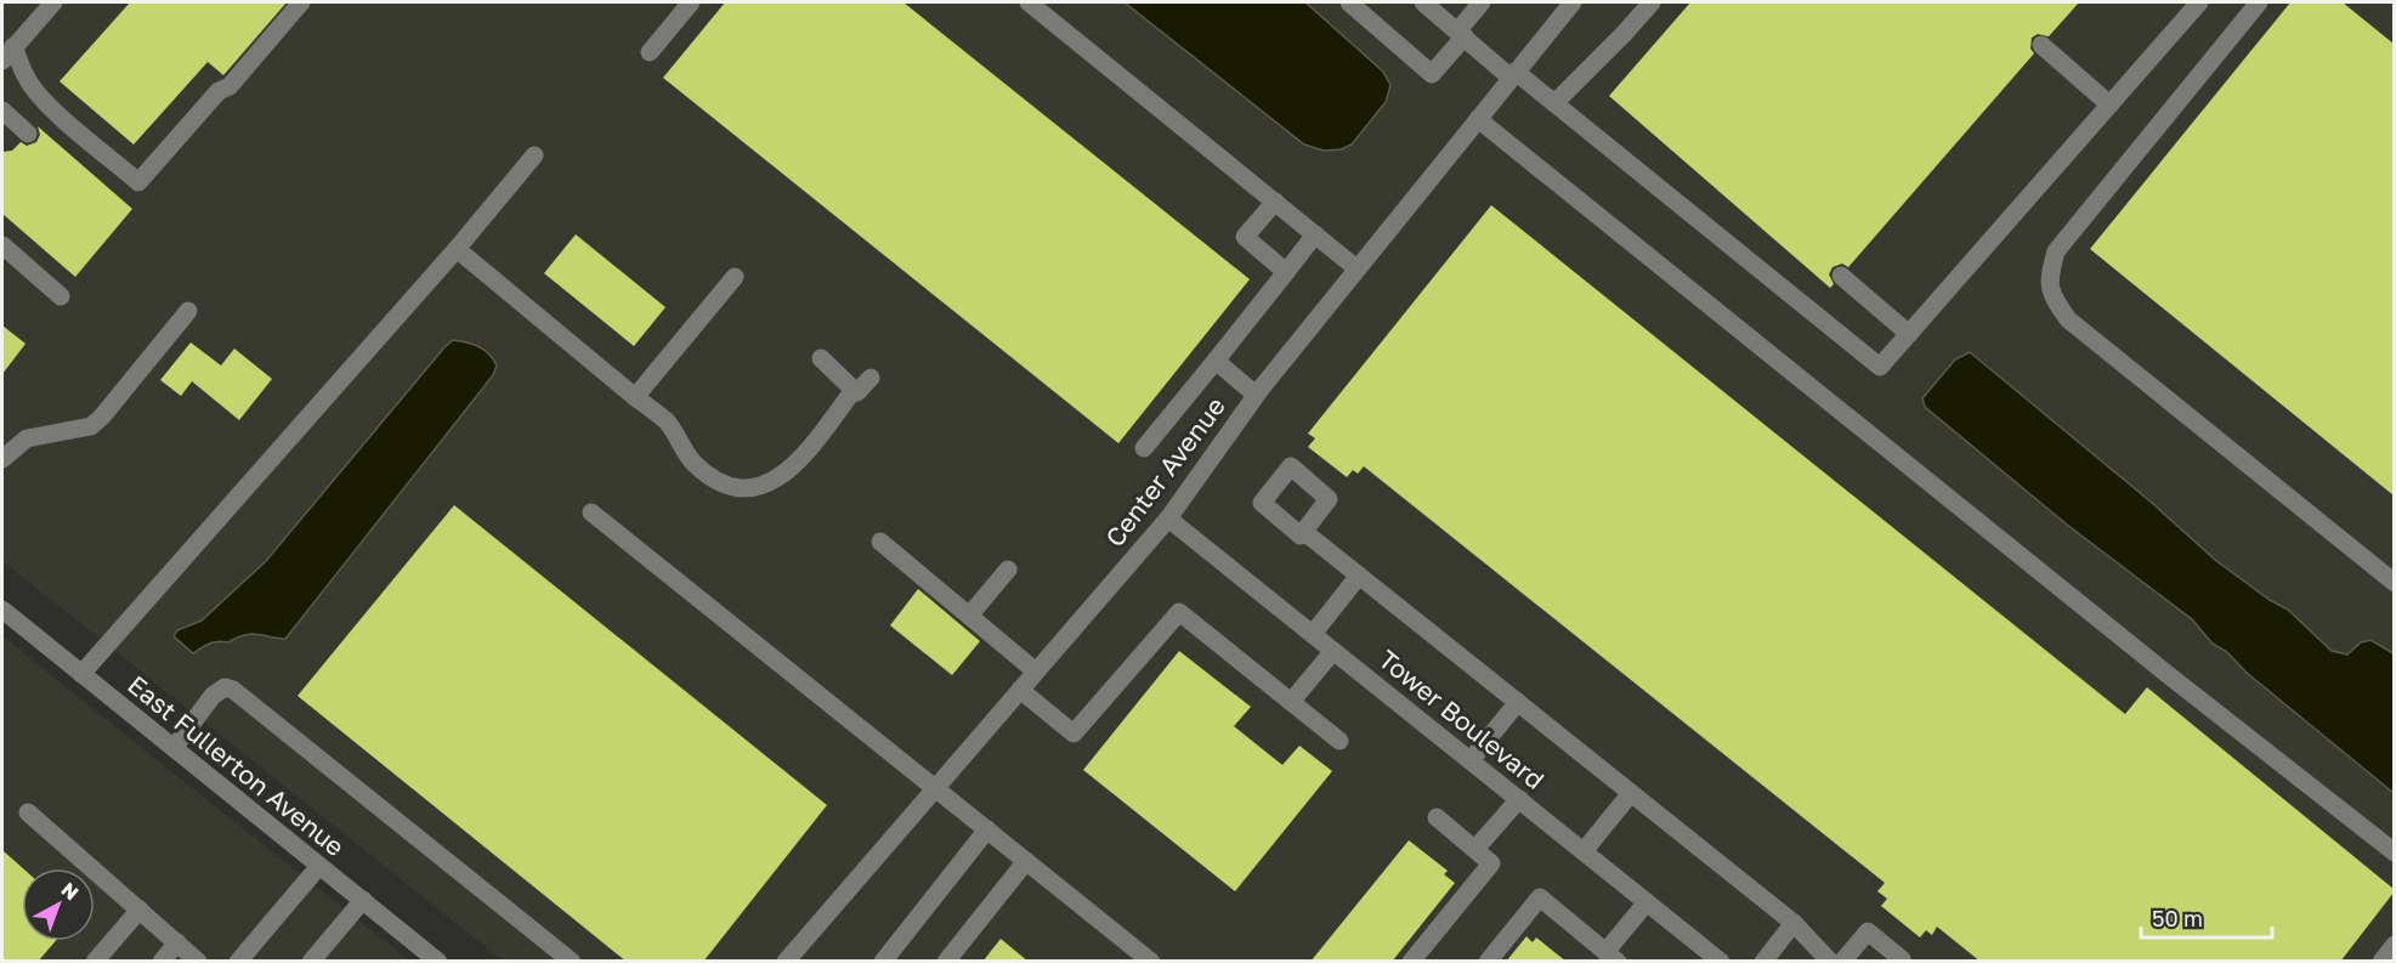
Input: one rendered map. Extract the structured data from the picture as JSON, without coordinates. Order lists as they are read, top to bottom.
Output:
{
  "streets": {
    "street": ["Center Avenue", "Tower Boulevard", "East Fullerton Avenue"]
  },
  "crossings": [
    ["Center Avenue", "Tower Boulevard"]
  ],
  "scale_bar": "50 m",
  "north": "top right"
}
